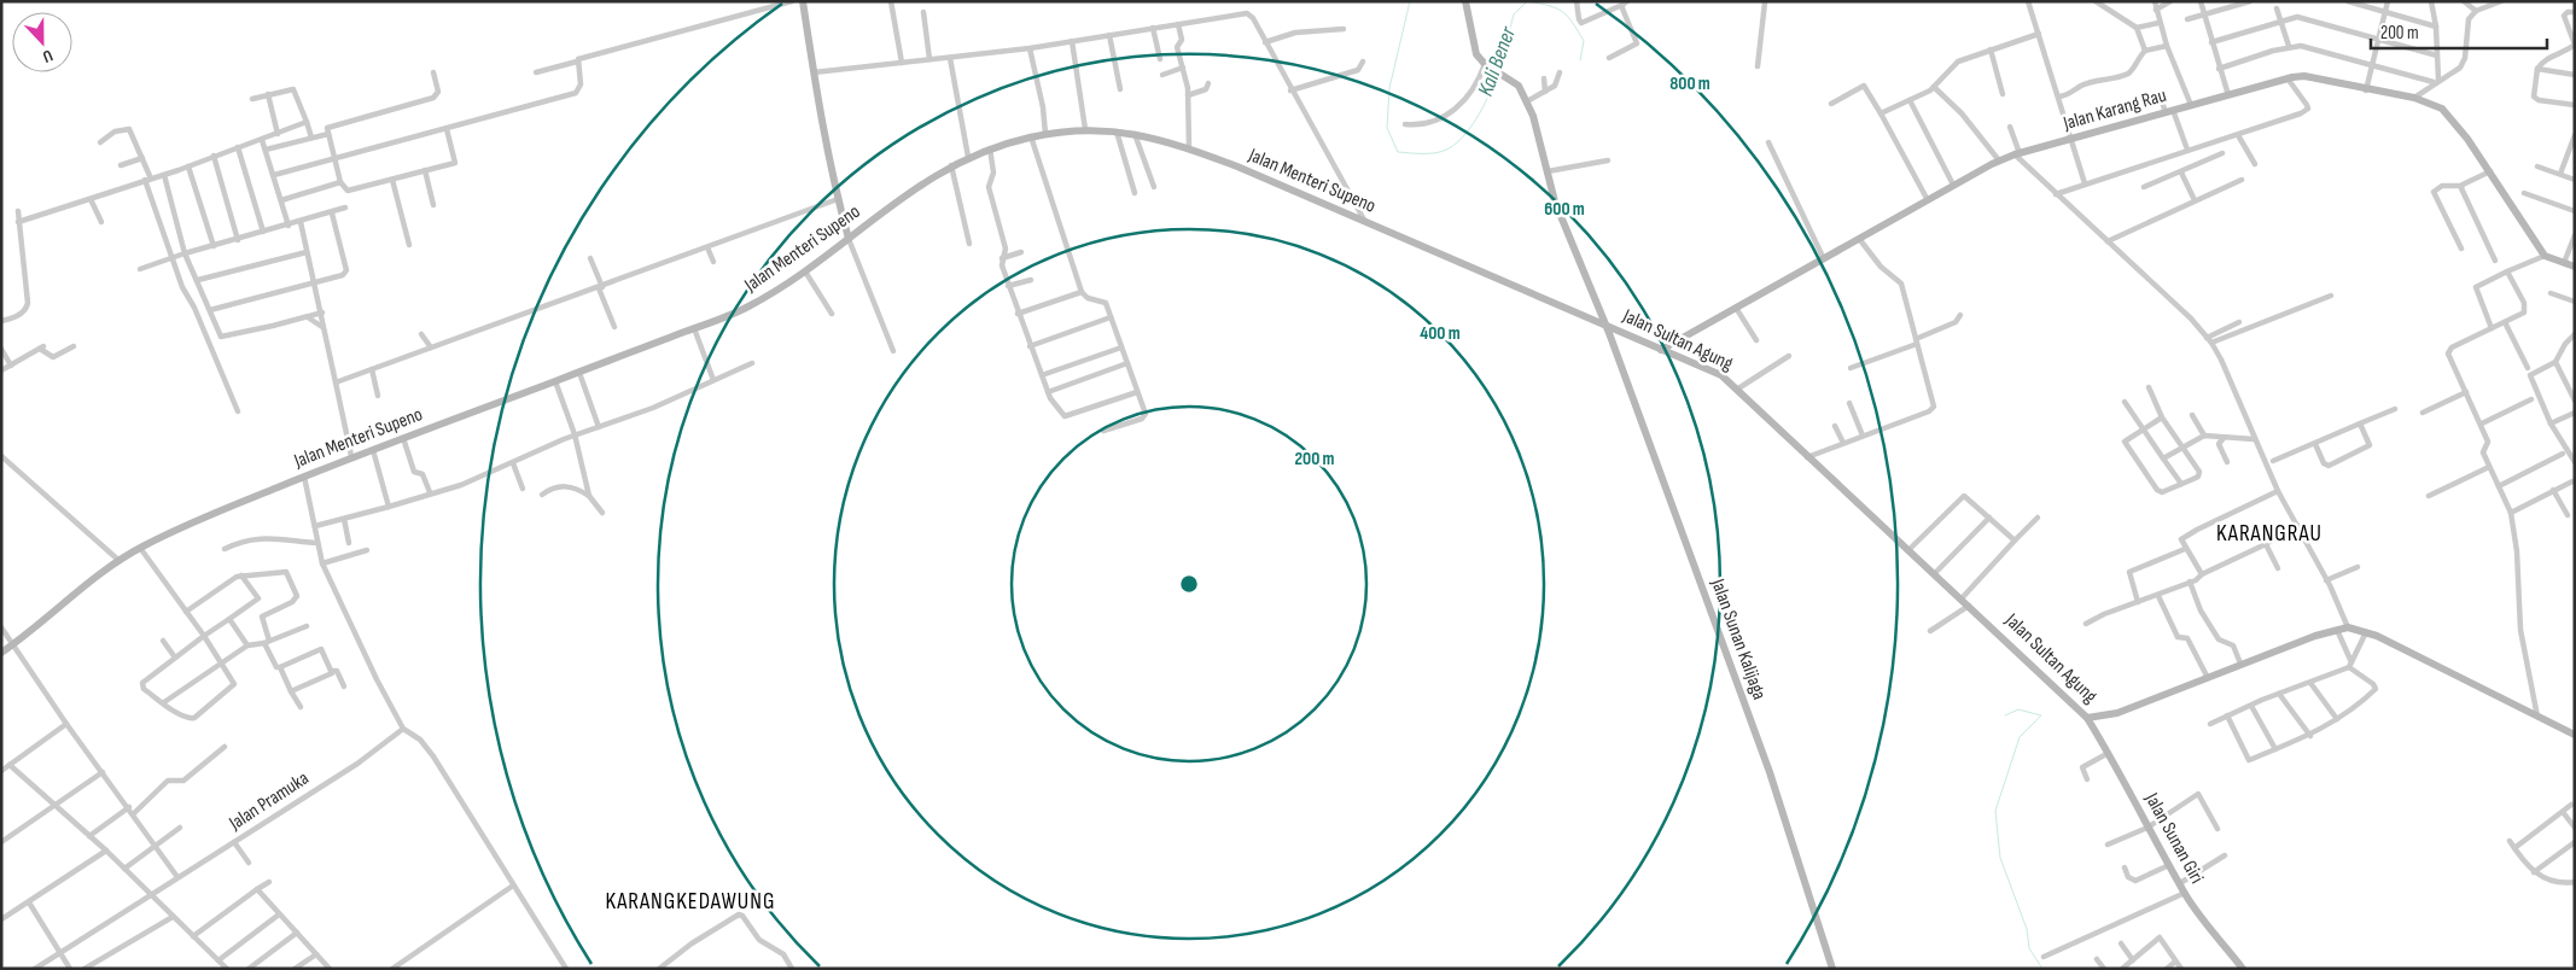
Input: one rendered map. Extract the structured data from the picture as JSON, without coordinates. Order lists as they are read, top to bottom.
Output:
{
  "streets": {
    "street": [
      "Jalan Karang Rau",
      "Jalan Menteri Supeno",
      "Jalan Sultan Agung",
      "Jalan Sunan Kalijaga",
      "Jalan Pramuka",
      "Jalan Sunan Giri"
    ]
  },
  "crossings": [
    ["Jalan Karang Rau", "Jalan Sultan Agung"],
    ["Jalan Menteri Supeno", "Jalan Sultan Agung"],
    ["Jalan Menteri Supeno", "Jalan Sunan Kalijaga"],
    ["Jalan Sultan Agung", "Jalan Sunan Kalijaga"],
    ["Jalan Sultan Agung", "Jalan Sunan Giri"]
  ],
  "districts": ["KARANGRAU", "KARANGKEDAWUNG"],
  "water": ["Kali Bener"],
  "scale_bar": "200 m",
  "north": "bottom",
  "rings": [
    "800 m",
    "600 m",
    "400 m",
    "200 m"
  ]
}
